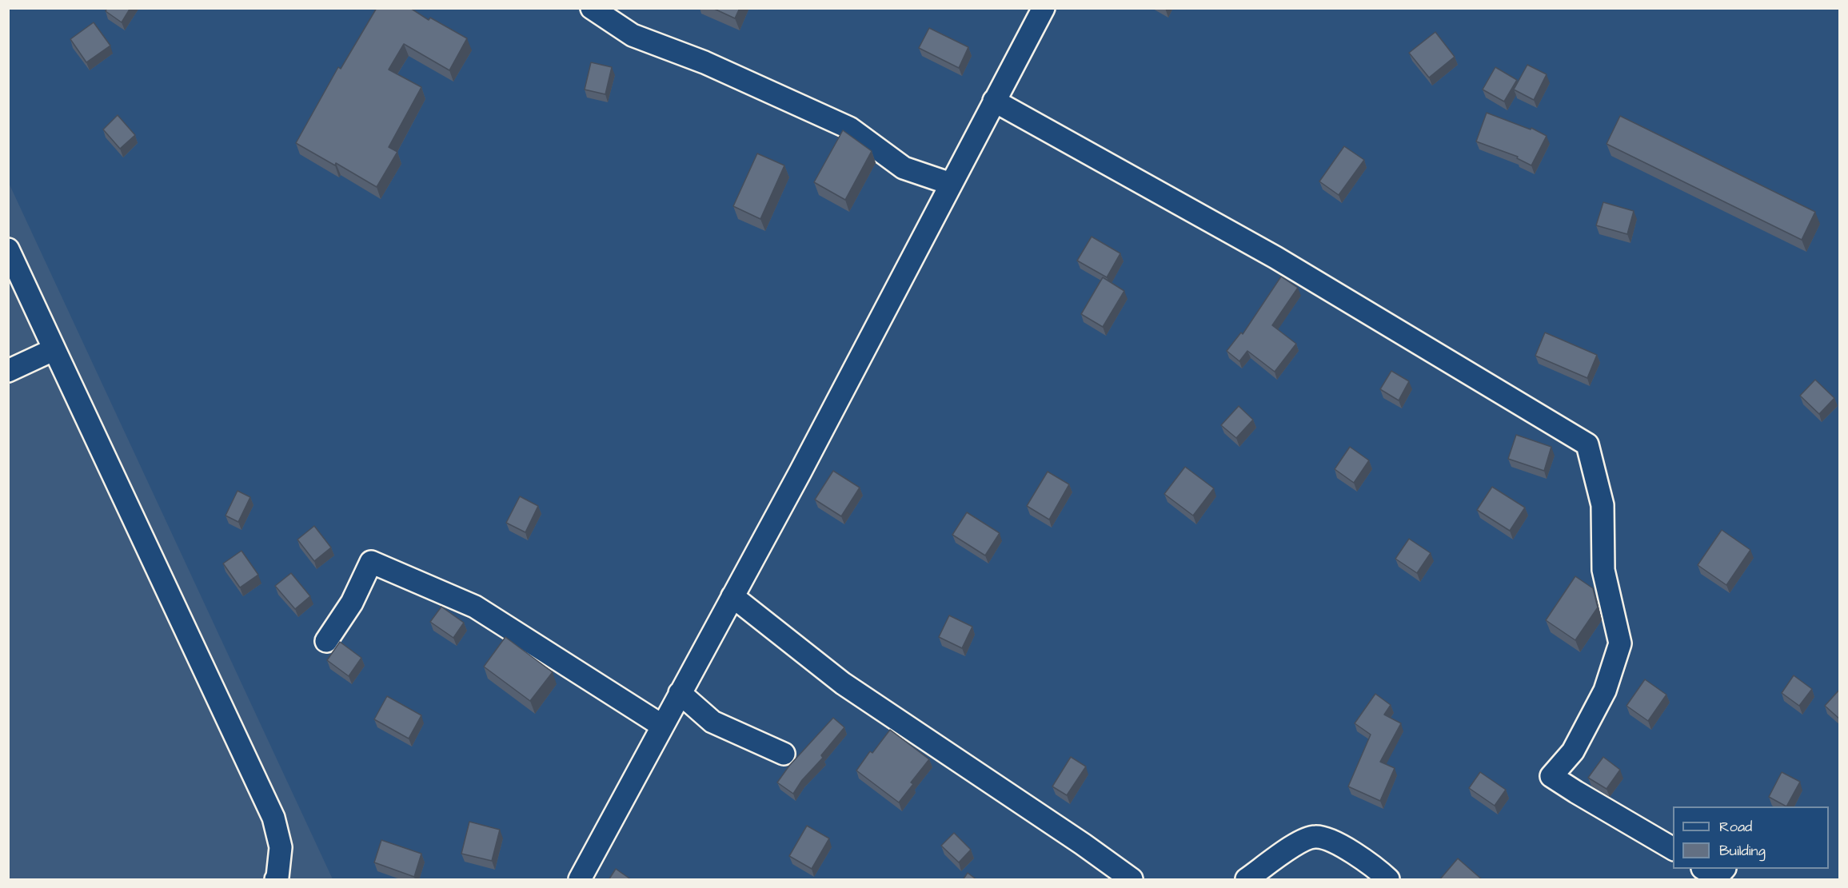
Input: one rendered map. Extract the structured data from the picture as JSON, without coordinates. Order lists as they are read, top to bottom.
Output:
{
  "legend": ["Road", "Building"]
}
